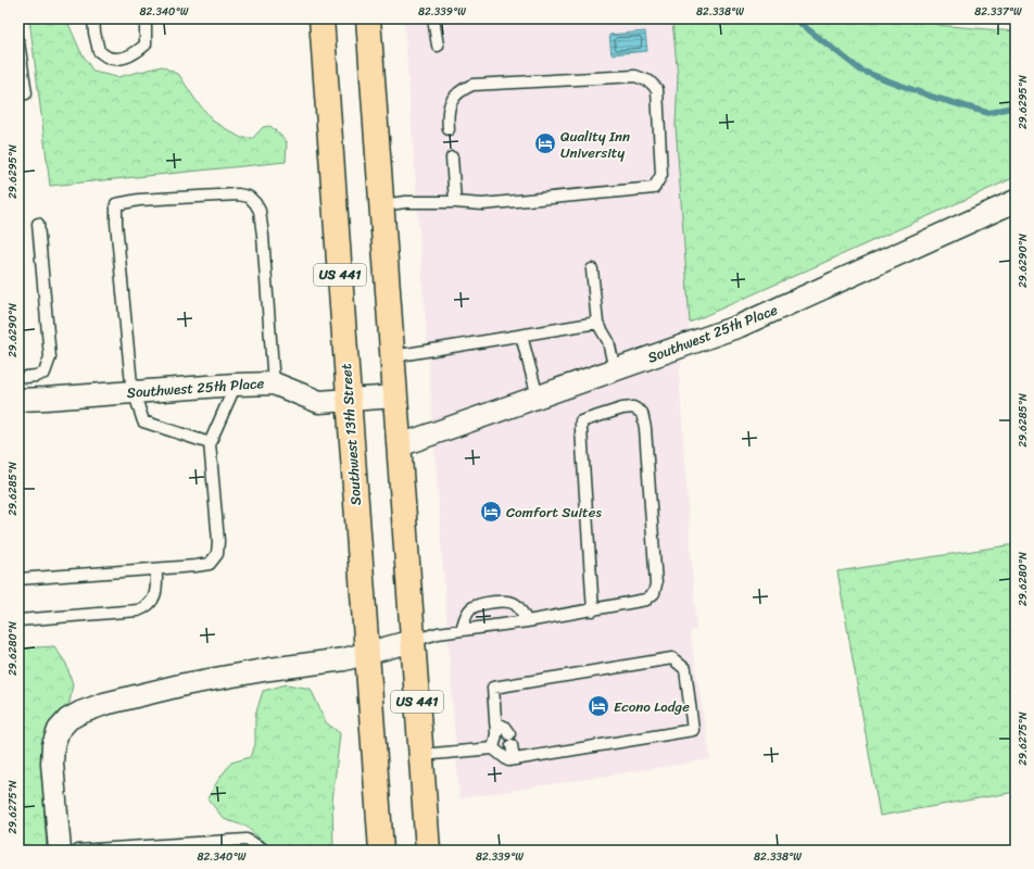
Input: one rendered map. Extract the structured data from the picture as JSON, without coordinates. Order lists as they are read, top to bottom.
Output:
{
  "streets": {
    "main road": ["US 441", "Southwest 13th Street"],
    "street": ["Southwest 25th Place"]
  },
  "crossings": [
    ["US 441", "Southwest 25th Place"],
    ["Southwest 25th Place", "Southwest 13th Street"]
  ],
  "places": {
    "hotel": ["Quality Inn University", "Comfort Suites", "Econo Lodge"]
  },
  "coordinates": [
    "82.340°W",
    "82.339°W",
    "82.338°W",
    "82.337°W",
    "29.6295°N",
    "29.6290°N",
    "29.6285°N",
    "29.6280°N",
    "29.6275°N"
  ]
}
